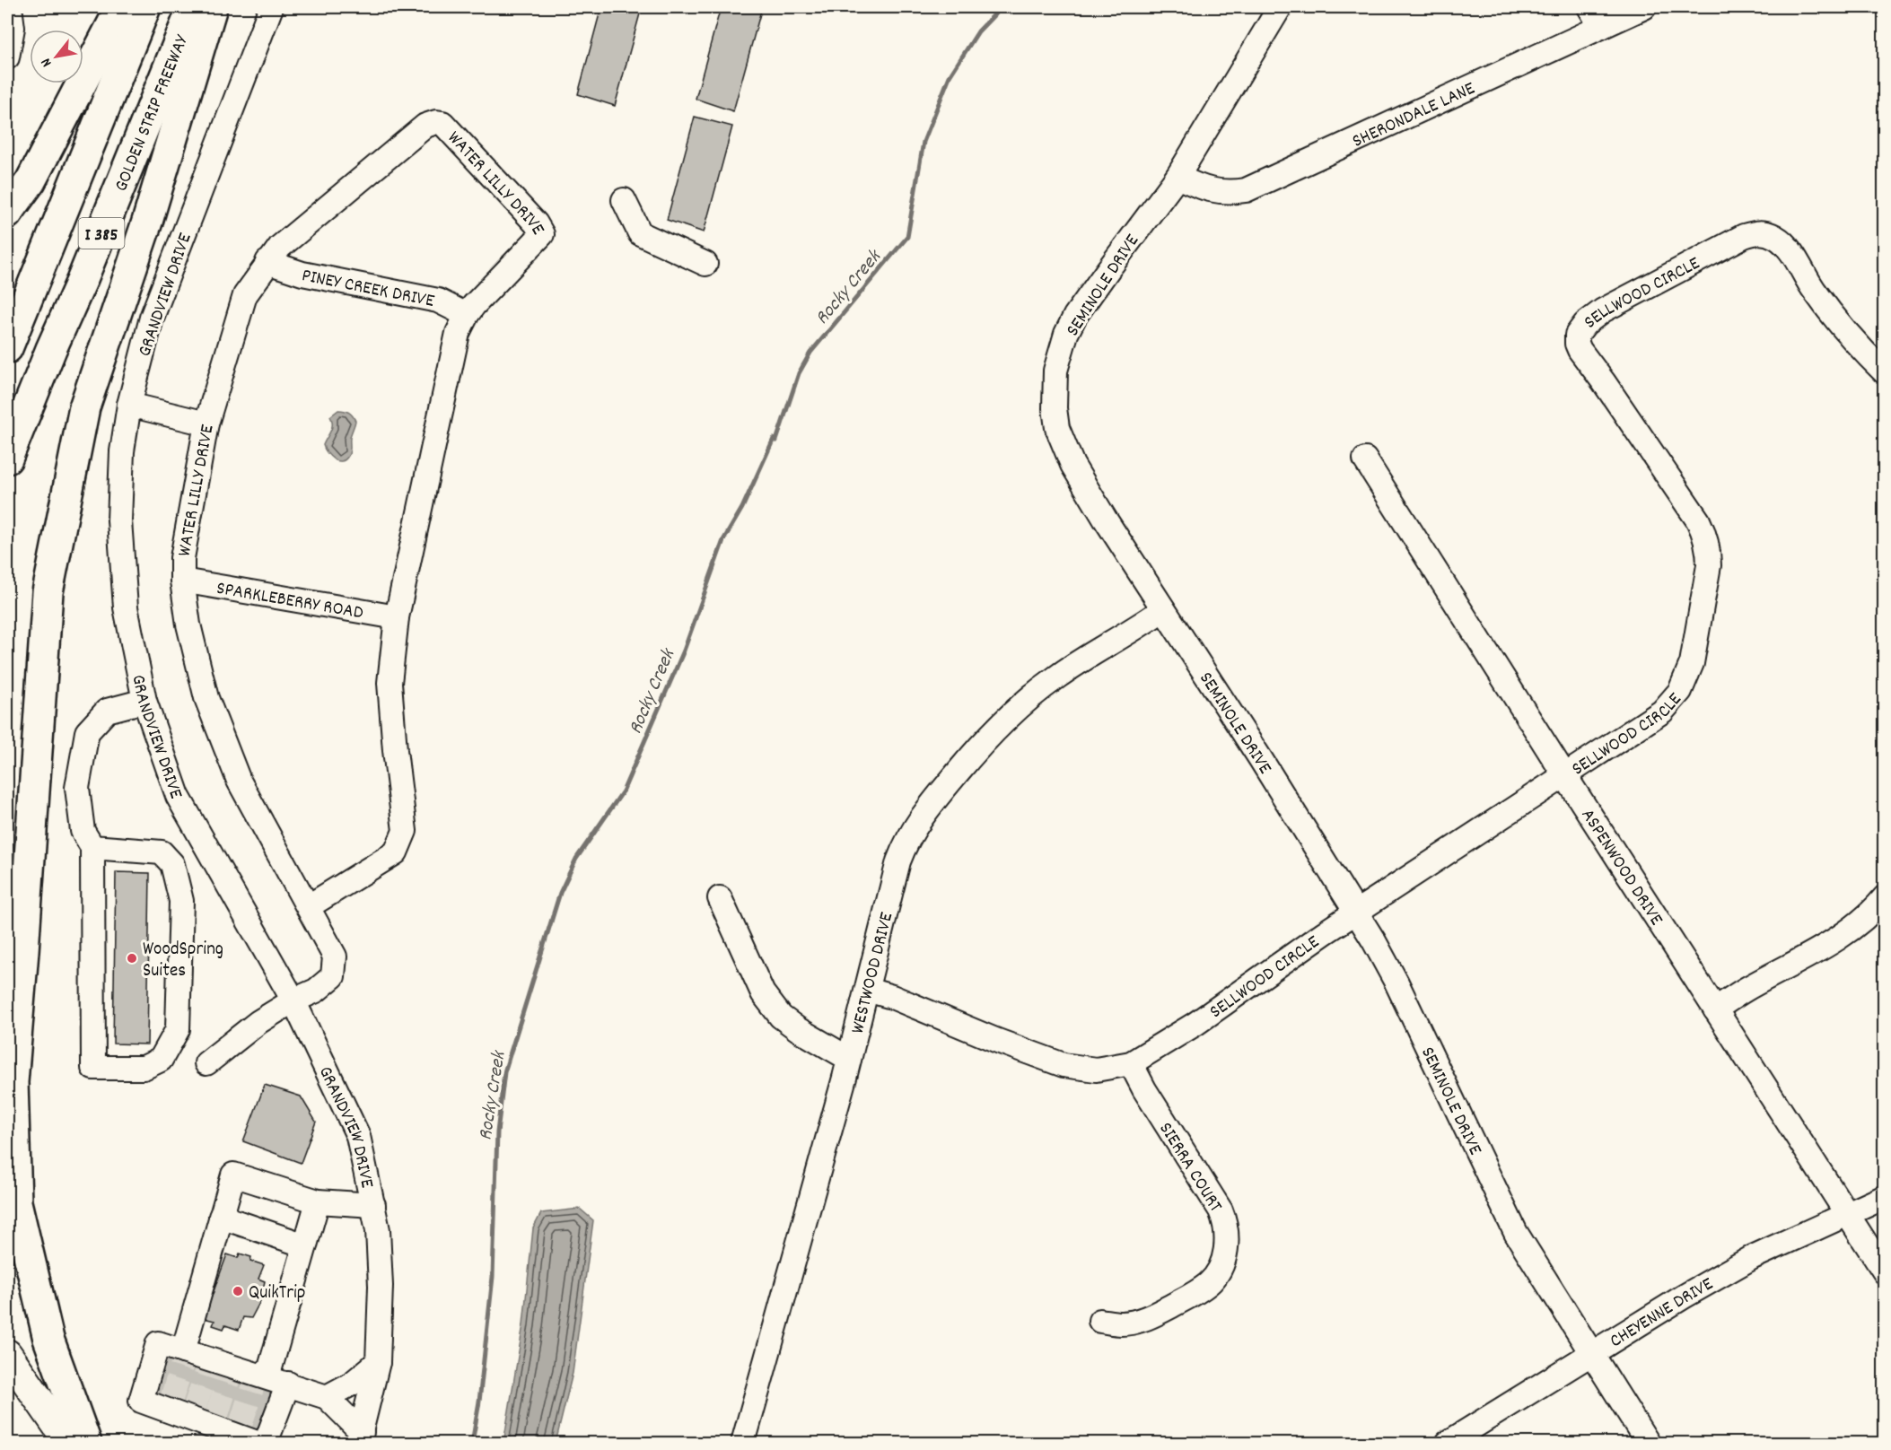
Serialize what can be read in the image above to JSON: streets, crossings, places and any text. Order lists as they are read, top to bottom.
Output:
{
  "streets": {
    "highway": ["GOLDEN STRIP FREEWAY", "I 385"],
    "street": [
      "SHERONDALE LANE",
      "WATER LILLY DRIVE",
      "SEMINOLE DRIVE",
      "PINEY CREEK DRIVE",
      "SELLWOOD CIRCLE",
      "GRANDVIEW DRIVE",
      "SPARKLEBERRY ROAD",
      "ASPENWOOD DRIVE",
      "WESTWOOD DRIVE",
      "SIERRA COURT",
      "CHEYENNE DRIVE"
    ]
  },
  "crossings": [
    ["SHERONDALE LANE", "SEMINOLE DRIVE"],
    ["WATER LILLY DRIVE", "PINEY CREEK DRIVE"],
    ["WATER LILLY DRIVE", "GRANDVIEW DRIVE"],
    ["WATER LILLY DRIVE", "SPARKLEBERRY ROAD"],
    ["SEMINOLE DRIVE", "SELLWOOD CIRCLE"],
    ["SEMINOLE DRIVE", "WESTWOOD DRIVE"],
    ["SEMINOLE DRIVE", "CHEYENNE DRIVE"],
    ["SELLWOOD CIRCLE", "ASPENWOOD DRIVE"],
    ["SELLWOOD CIRCLE", "WESTWOOD DRIVE"],
    ["SELLWOOD CIRCLE", "SIERRA COURT"],
    ["ASPENWOOD DRIVE", "CHEYENNE DRIVE"]
  ],
  "water": ["Rocky Creek"],
  "places": ["WoodSpring Suites", "QuikTrip"],
  "north": "bottom left"
}
